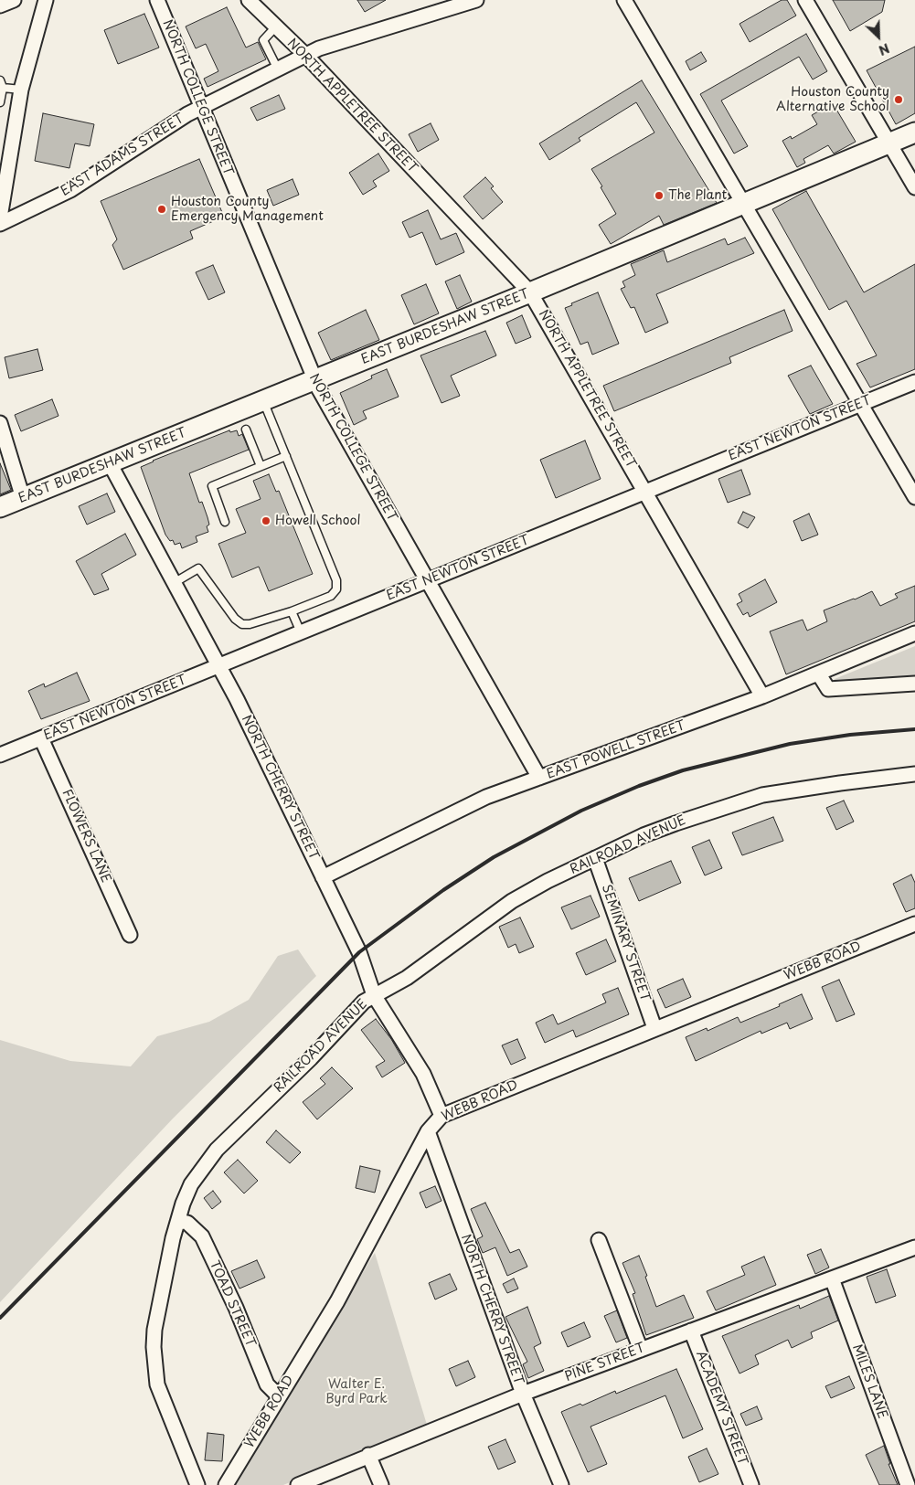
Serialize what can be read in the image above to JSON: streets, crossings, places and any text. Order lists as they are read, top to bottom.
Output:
{
  "streets": {
    "street": [
      "NORTH COLLEGE STREET",
      "NORTH APPLETREE STREET",
      "EAST ADAMS STREET",
      "EAST BURDESHAW STREET",
      "EAST NEWTON STREET",
      "EAST POWELL STREET",
      "NORTH CHERRY STREET",
      "FLOWERS LANE",
      "RAILROAD AVENUE",
      "SEMINARY STREET",
      "WEBB ROAD",
      "TOAD STREET",
      "PINE STREET",
      "MILES LANE",
      "ACADEMY STREET"
    ]
  },
  "crossings": [
    ["NORTH COLLEGE STREET", "EAST ADAMS STREET"],
    ["NORTH COLLEGE STREET", "EAST BURDESHAW STREET"],
    ["NORTH COLLEGE STREET", "EAST NEWTON STREET"],
    ["NORTH COLLEGE STREET", "EAST POWELL STREET"],
    ["NORTH APPLETREE STREET", "EAST ADAMS STREET"],
    ["NORTH APPLETREE STREET", "EAST BURDESHAW STREET"],
    ["NORTH APPLETREE STREET", "EAST NEWTON STREET"],
    ["NORTH APPLETREE STREET", "EAST POWELL STREET"],
    ["EAST BURDESHAW STREET", "NORTH CHERRY STREET"],
    ["EAST NEWTON STREET", "NORTH CHERRY STREET"],
    ["EAST NEWTON STREET", "FLOWERS LANE"],
    ["EAST POWELL STREET", "NORTH CHERRY STREET"],
    ["NORTH CHERRY STREET", "RAILROAD AVENUE"],
    ["NORTH CHERRY STREET", "WEBB ROAD"],
    ["NORTH CHERRY STREET", "PINE STREET"],
    ["RAILROAD AVENUE", "SEMINARY STREET"],
    ["RAILROAD AVENUE", "TOAD STREET"],
    ["SEMINARY STREET", "WEBB ROAD"],
    ["WEBB ROAD", "TOAD STREET"],
    ["PINE STREET", "MILES LANE"],
    ["PINE STREET", "ACADEMY STREET"]
  ],
  "parks": ["Walter E. Byrd Park"],
  "places": [
    "Houston County Alternative School",
    "The Plant",
    "Houston County Emergency Management",
    "Howell School"
  ],
  "north": "bottom right"
}
